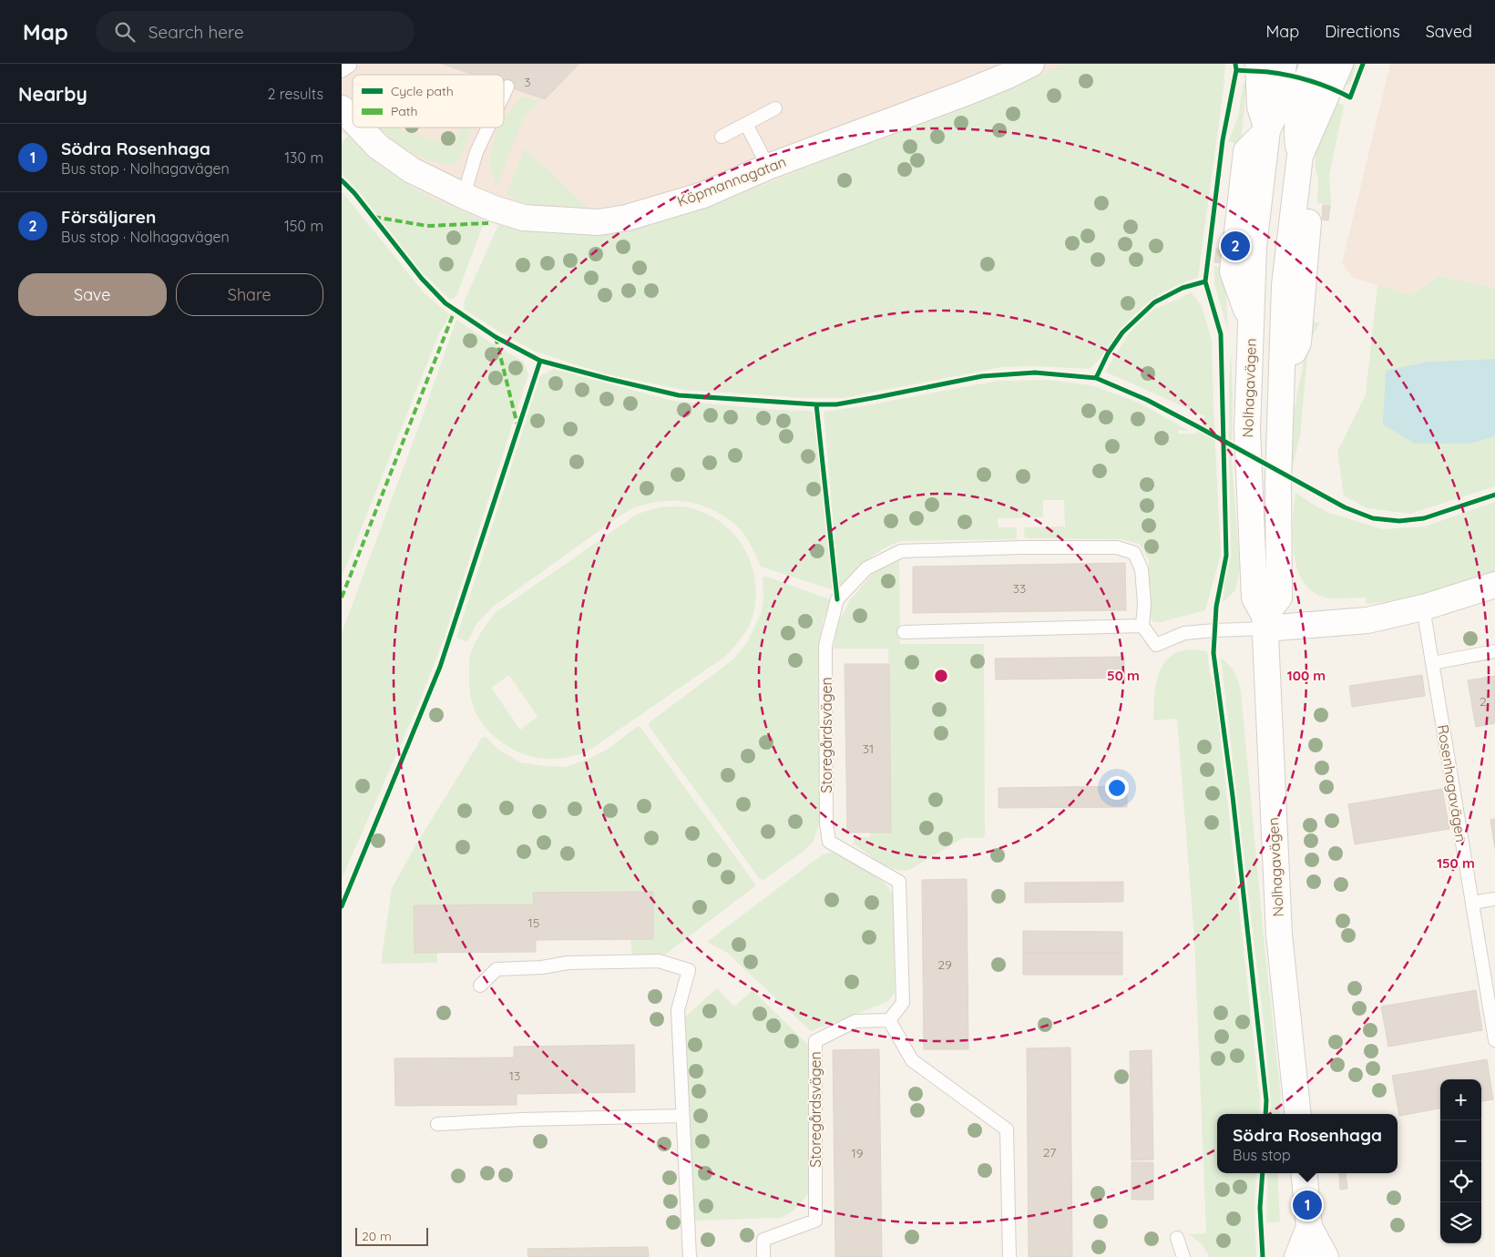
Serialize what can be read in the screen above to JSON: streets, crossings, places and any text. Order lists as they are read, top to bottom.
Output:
{
  "streets": {
    "street": ["Köpmannagatan", "Nolhagavägen"],
    "lane": ["Storegårdsvägen", "Rosenhagavägen"]
  },
  "house_numbers": [
    "3",
    "33",
    "2",
    "31",
    "15",
    "29",
    "13",
    "27",
    "19"
  ],
  "legend": ["Cycle path", "Path"],
  "scale_bar": "20 m",
  "page": {
    "header": "Map",
    "search": "Search here",
    "nav": ["Map", "Directions", "Saved"],
    "heading": ["Nearby", "2 results"],
    "list": [
      {
        "mark": "1",
        "name": "Södra Rosenhaga",
        "note": "Bus stop · Nolhagavägen",
        "value": "130 m"
      },
      {
        "mark": "2",
        "name": "Försäljaren",
        "note": "Bus stop · Nolhagavägen",
        "value": "150 m"
      }
    ],
    "pins": ["2", "1"],
    "buttons": ["Save", "Share"],
    "map_buttons": ["+", "−"],
    "popup": ["Södra Rosenhaga", "Bus stop"],
    "scale": "20 m"
  },
  "rings": ["50 m", "100 m", "150 m"]
}
